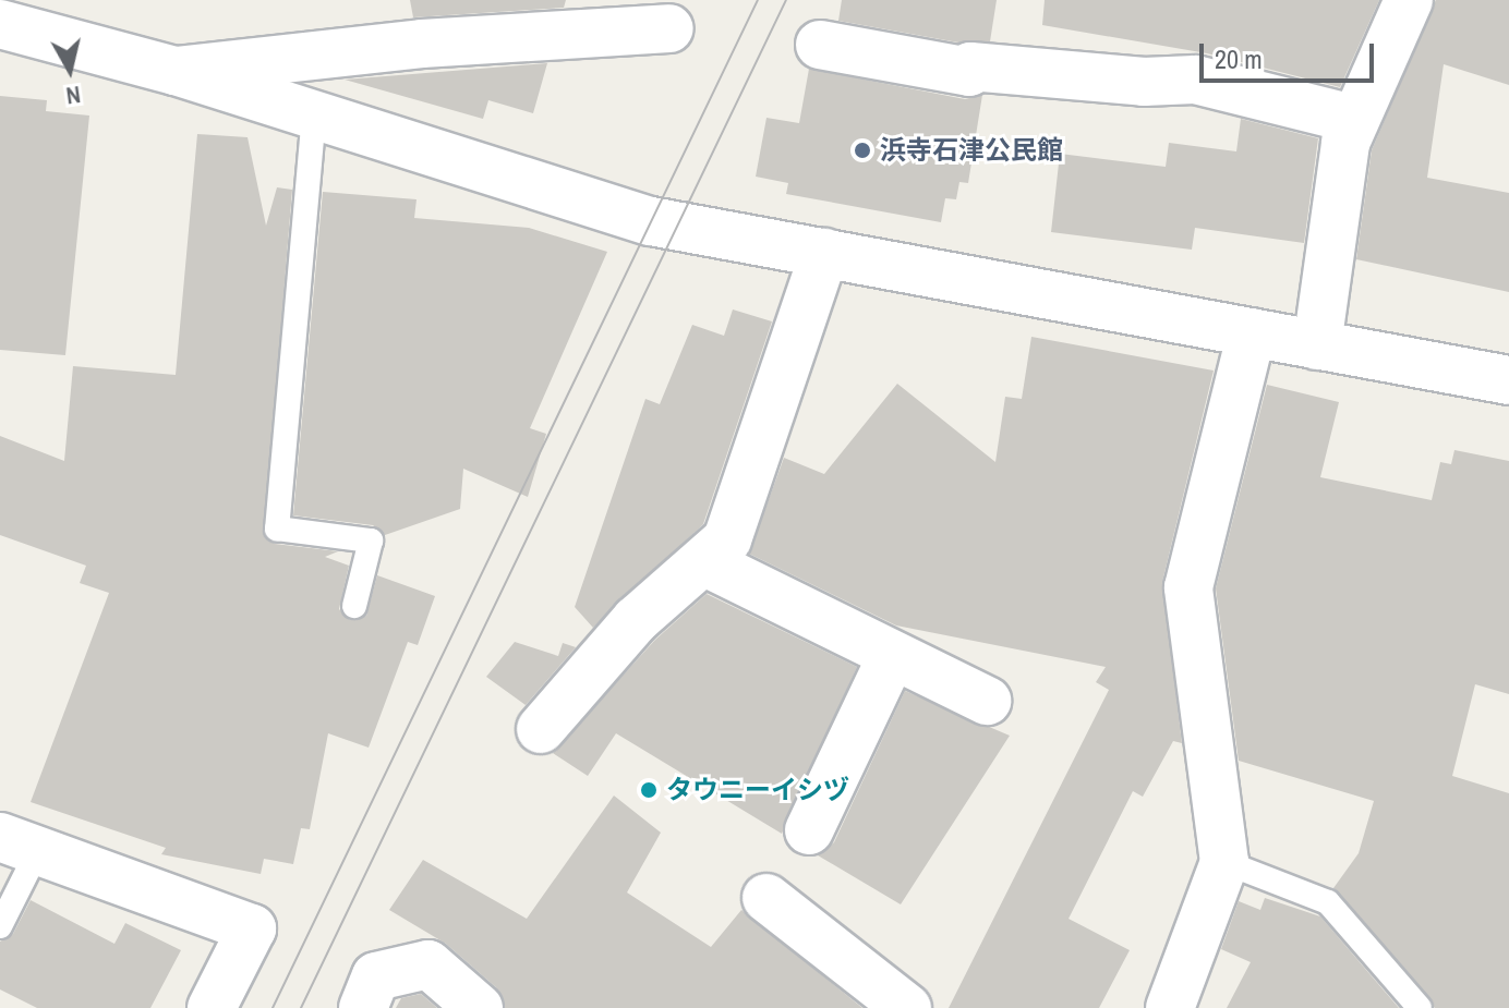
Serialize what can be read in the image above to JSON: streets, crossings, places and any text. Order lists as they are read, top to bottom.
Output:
{
  "places": ["浜寺石津公民館", "タウニーイシヅ"],
  "scale_bar": "20 m",
  "north": "bottom"
}
